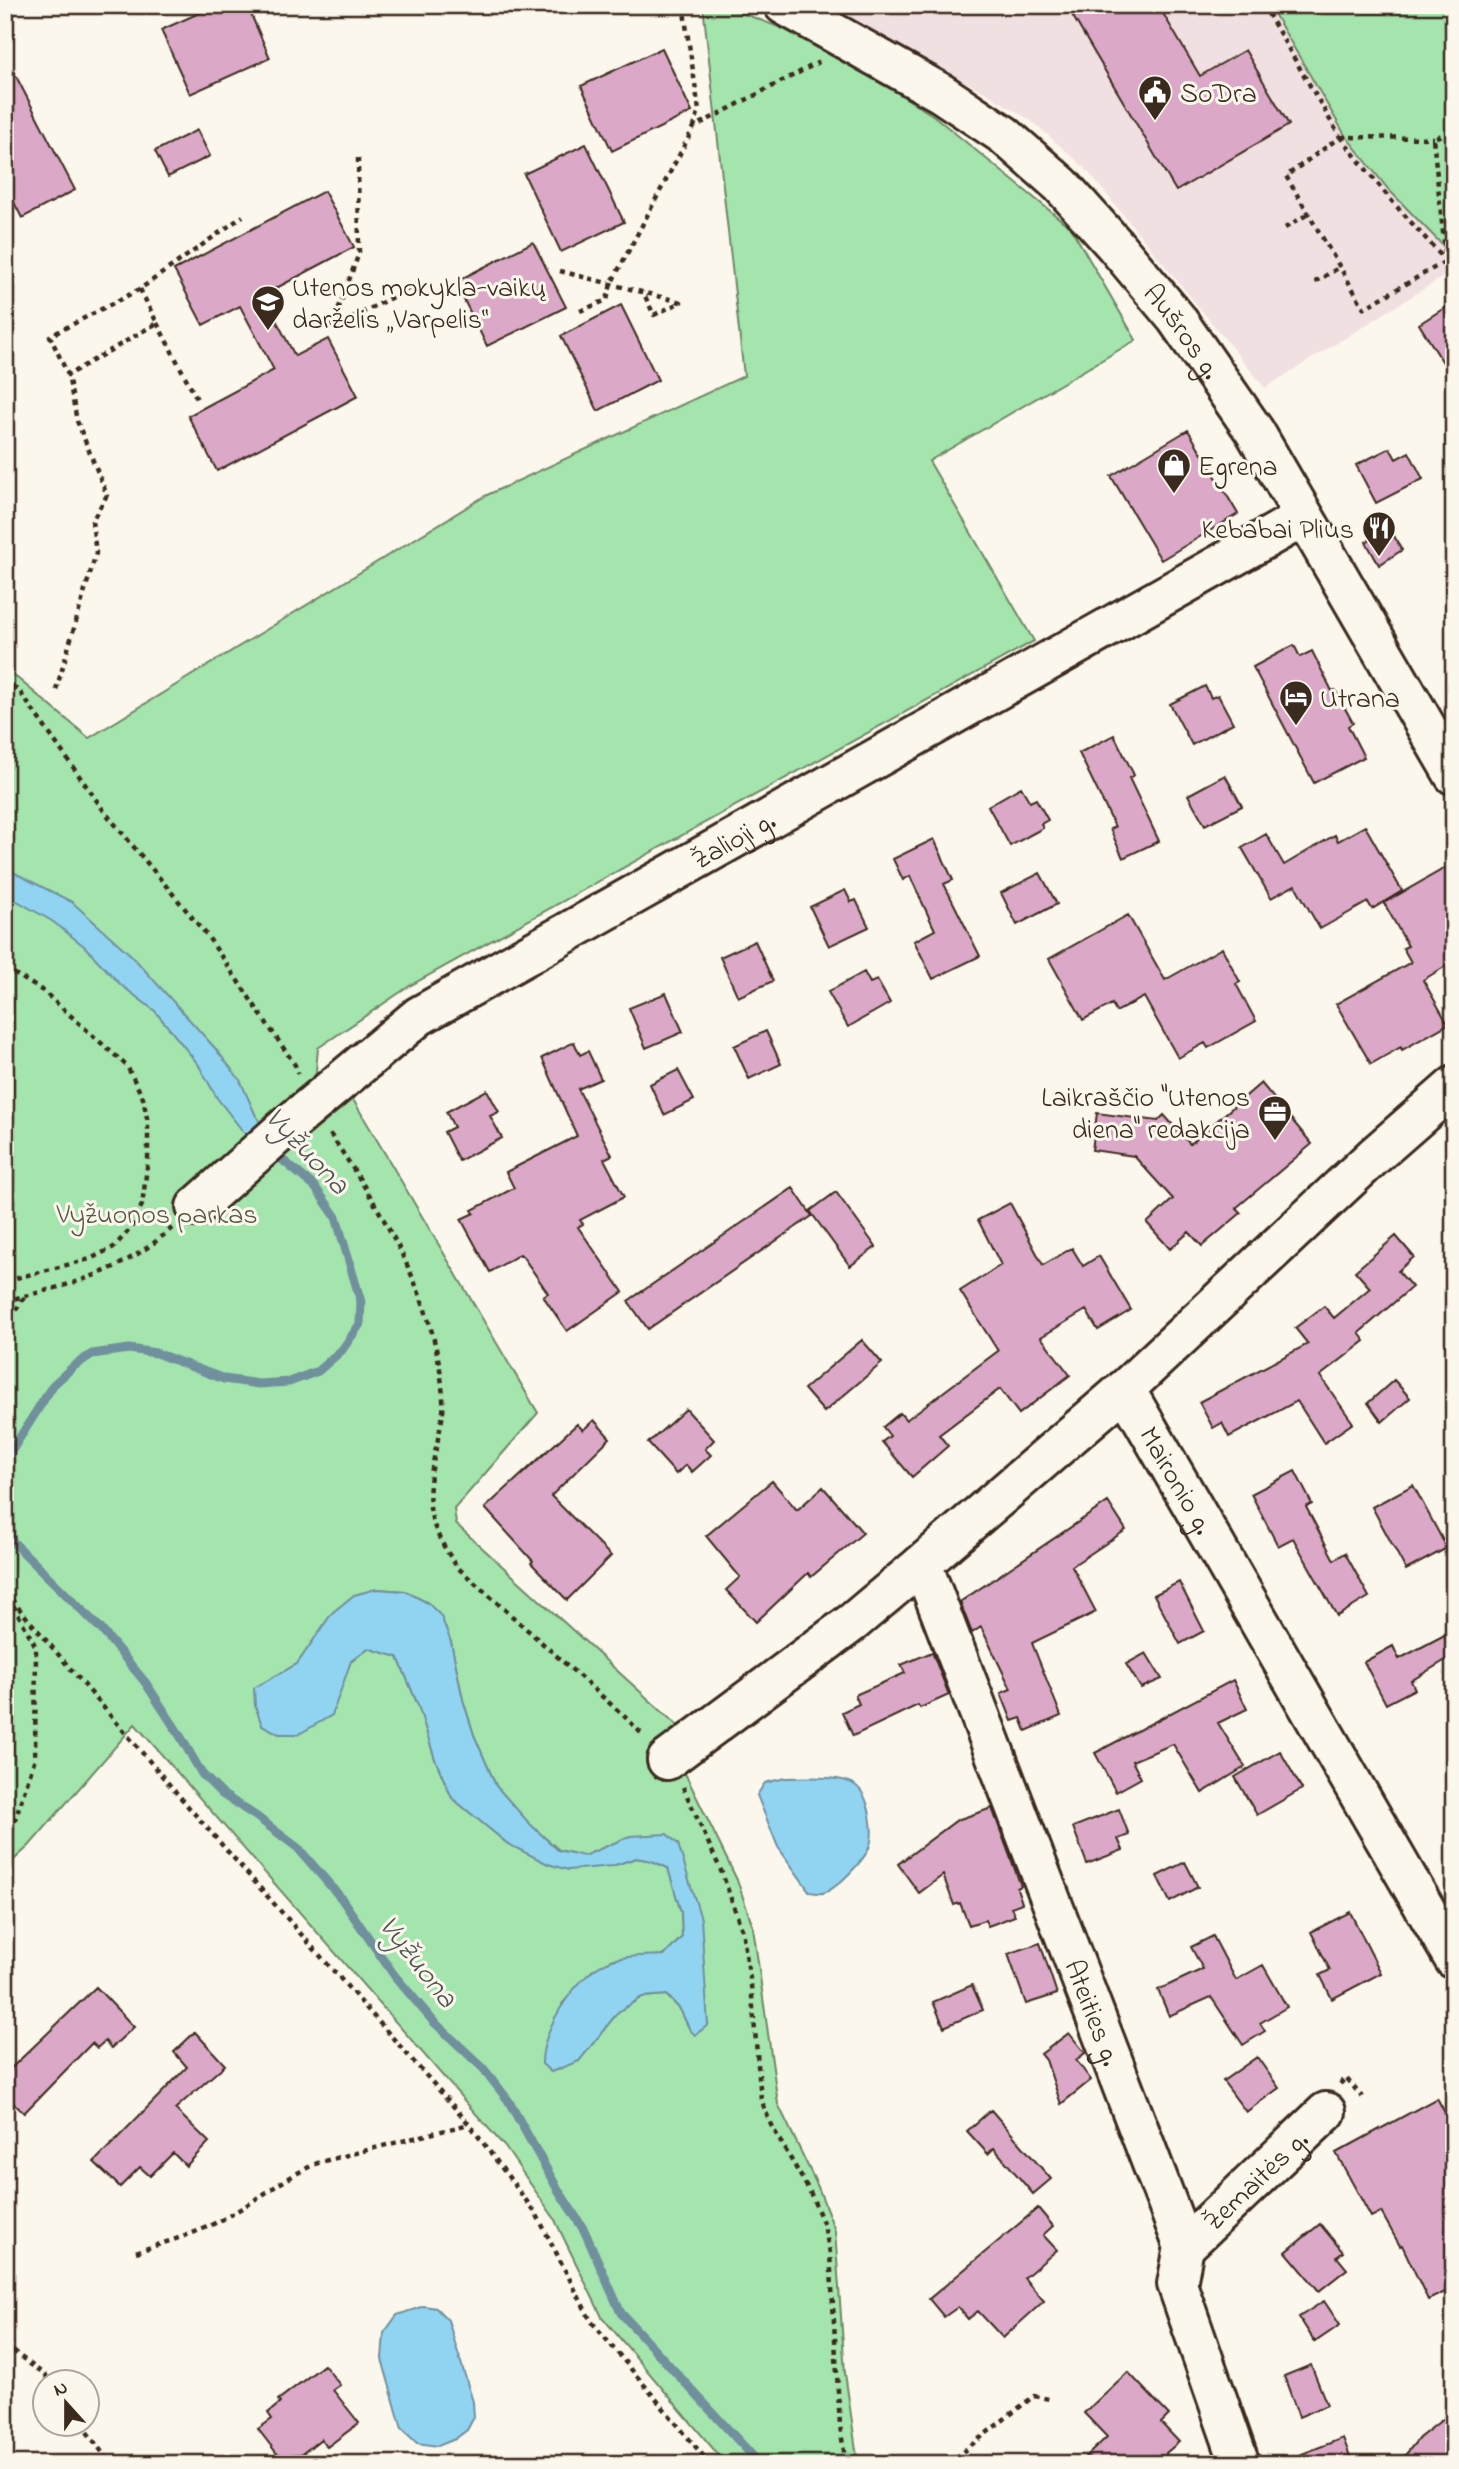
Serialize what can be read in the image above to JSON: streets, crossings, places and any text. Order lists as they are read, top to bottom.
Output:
{
  "streets": {
    "street": [
      "Aušros g.",
      "Žalioji g.",
      "Maironio g.",
      "Ateities g.",
      "Žemaitės g."
    ]
  },
  "crossings": [
    ["Aušros g.", "Žalioji g."],
    ["Ateities g.", "Žemaitės g."]
  ],
  "water": ["Vyžuona"],
  "parks": ["Vyžuonos parkas"],
  "places": {
    "public building": ["SoDra"],
    "school or university": ["Utenos mokykla-vaikų darželis „Varpelis“"],
    "shop": ["Egrena"],
    "restaurant": ["Kebabai Plius"],
    "hotel": ["Utrana"],
    "office": ["Laikraščio \"Utenos diena\" redakcija"]
  },
  "north": "top"
}
